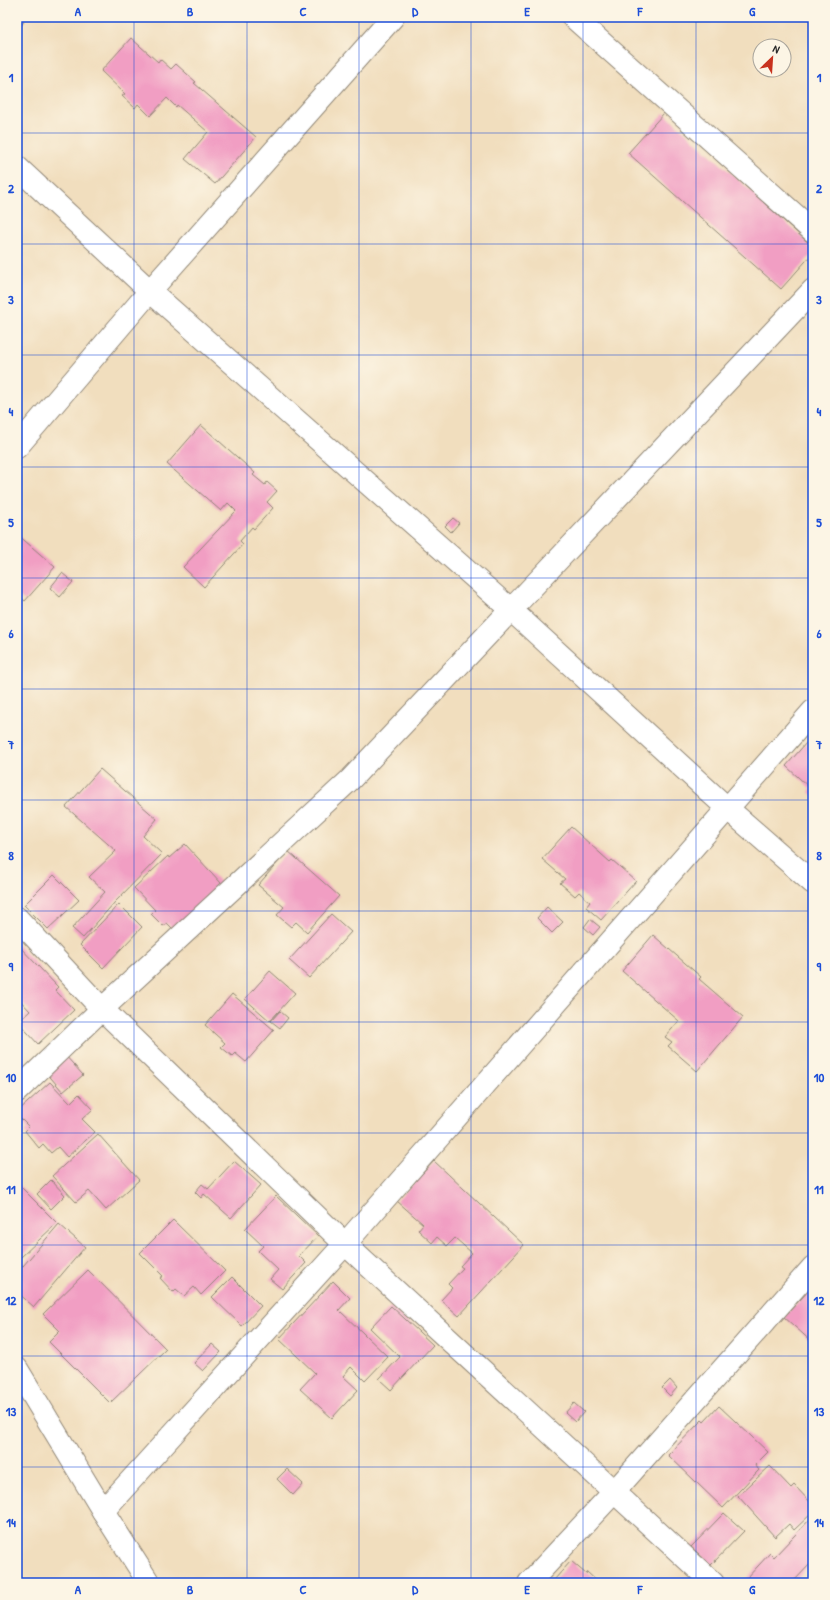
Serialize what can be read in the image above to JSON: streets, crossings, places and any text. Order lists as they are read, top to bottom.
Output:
{
  "north": "top right",
  "grid": {
    "columns": [
      "A",
      "B",
      "C",
      "D",
      "E",
      "F",
      "G"
    ],
    "rows": [
      "1",
      "2",
      "3",
      "4",
      "5",
      "6",
      "7",
      "8",
      "9",
      "10",
      "11",
      "12",
      "13",
      "14"
    ]
  }
}
